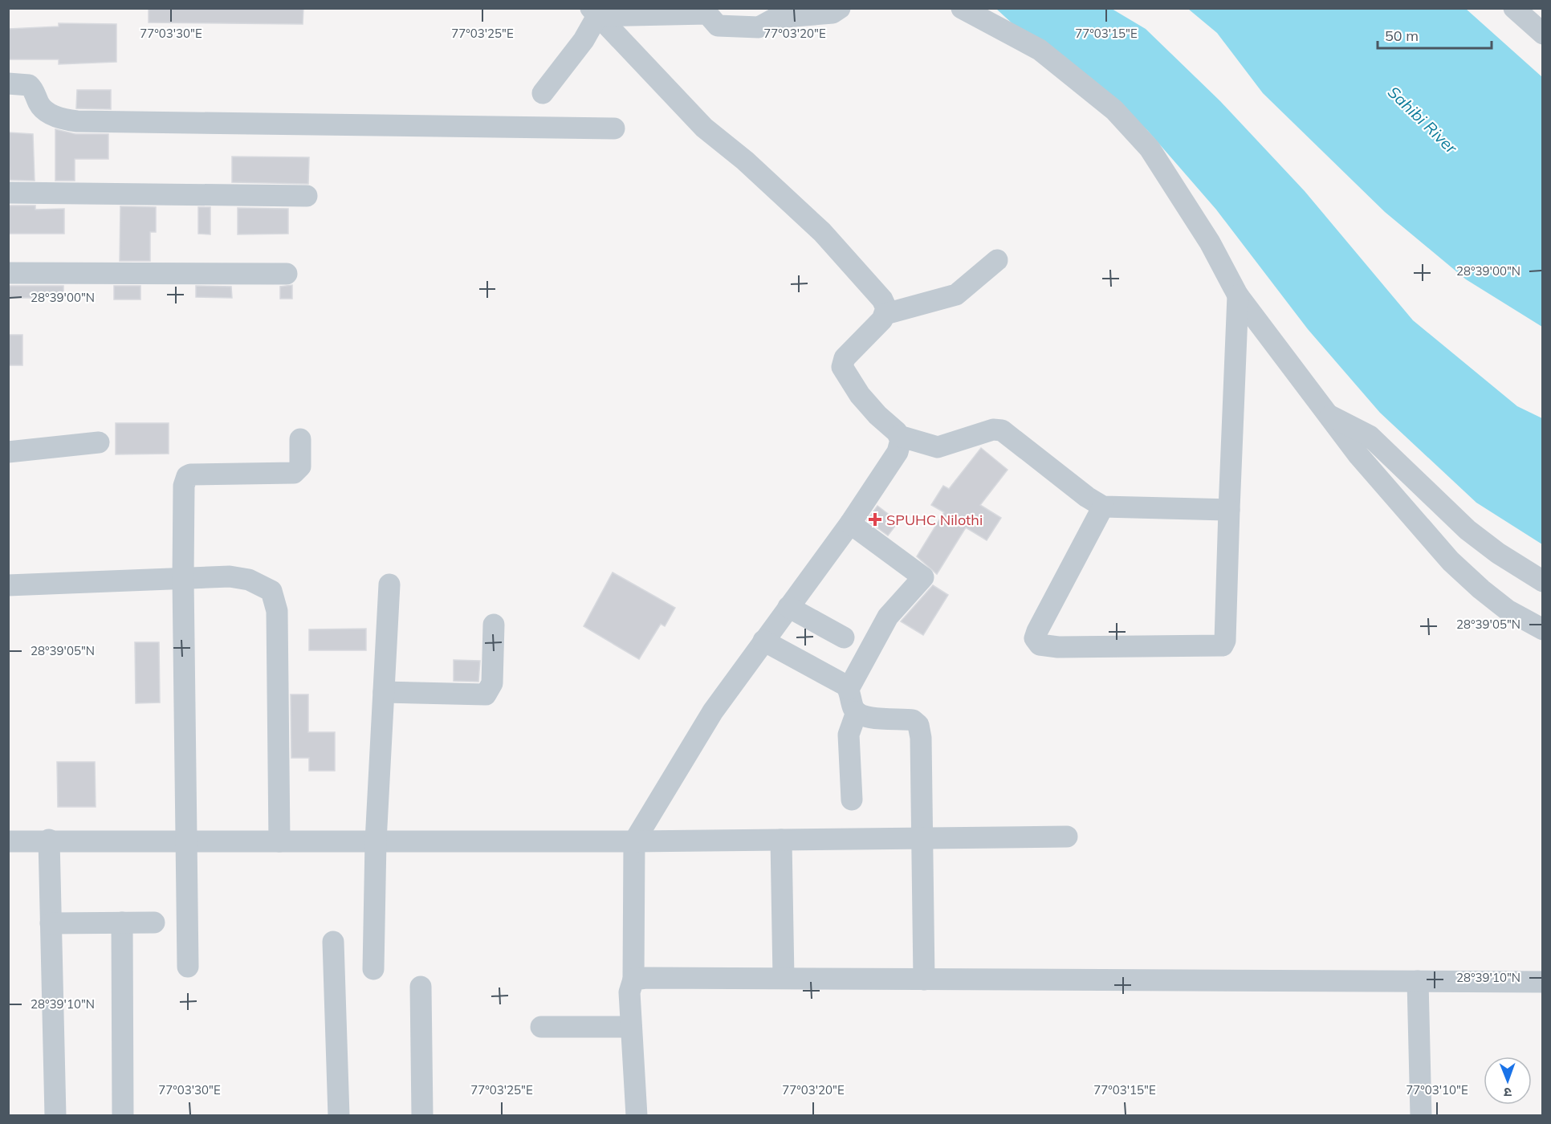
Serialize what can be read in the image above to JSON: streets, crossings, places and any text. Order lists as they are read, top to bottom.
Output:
{
  "water": ["Sahibi River"],
  "places": {
    "health": ["SPUHC Nilothi"]
  },
  "scale_bar": "50 m",
  "north": "bottom",
  "coordinates": [
    "77°03'30\"E",
    "77°03'25\"E",
    "77°03'20\"E",
    "77°03'15\"E",
    "28°39'00\"N",
    "28°39'05\"N",
    "28°39'10\"N",
    "77°03'10\"E"
  ]
}
